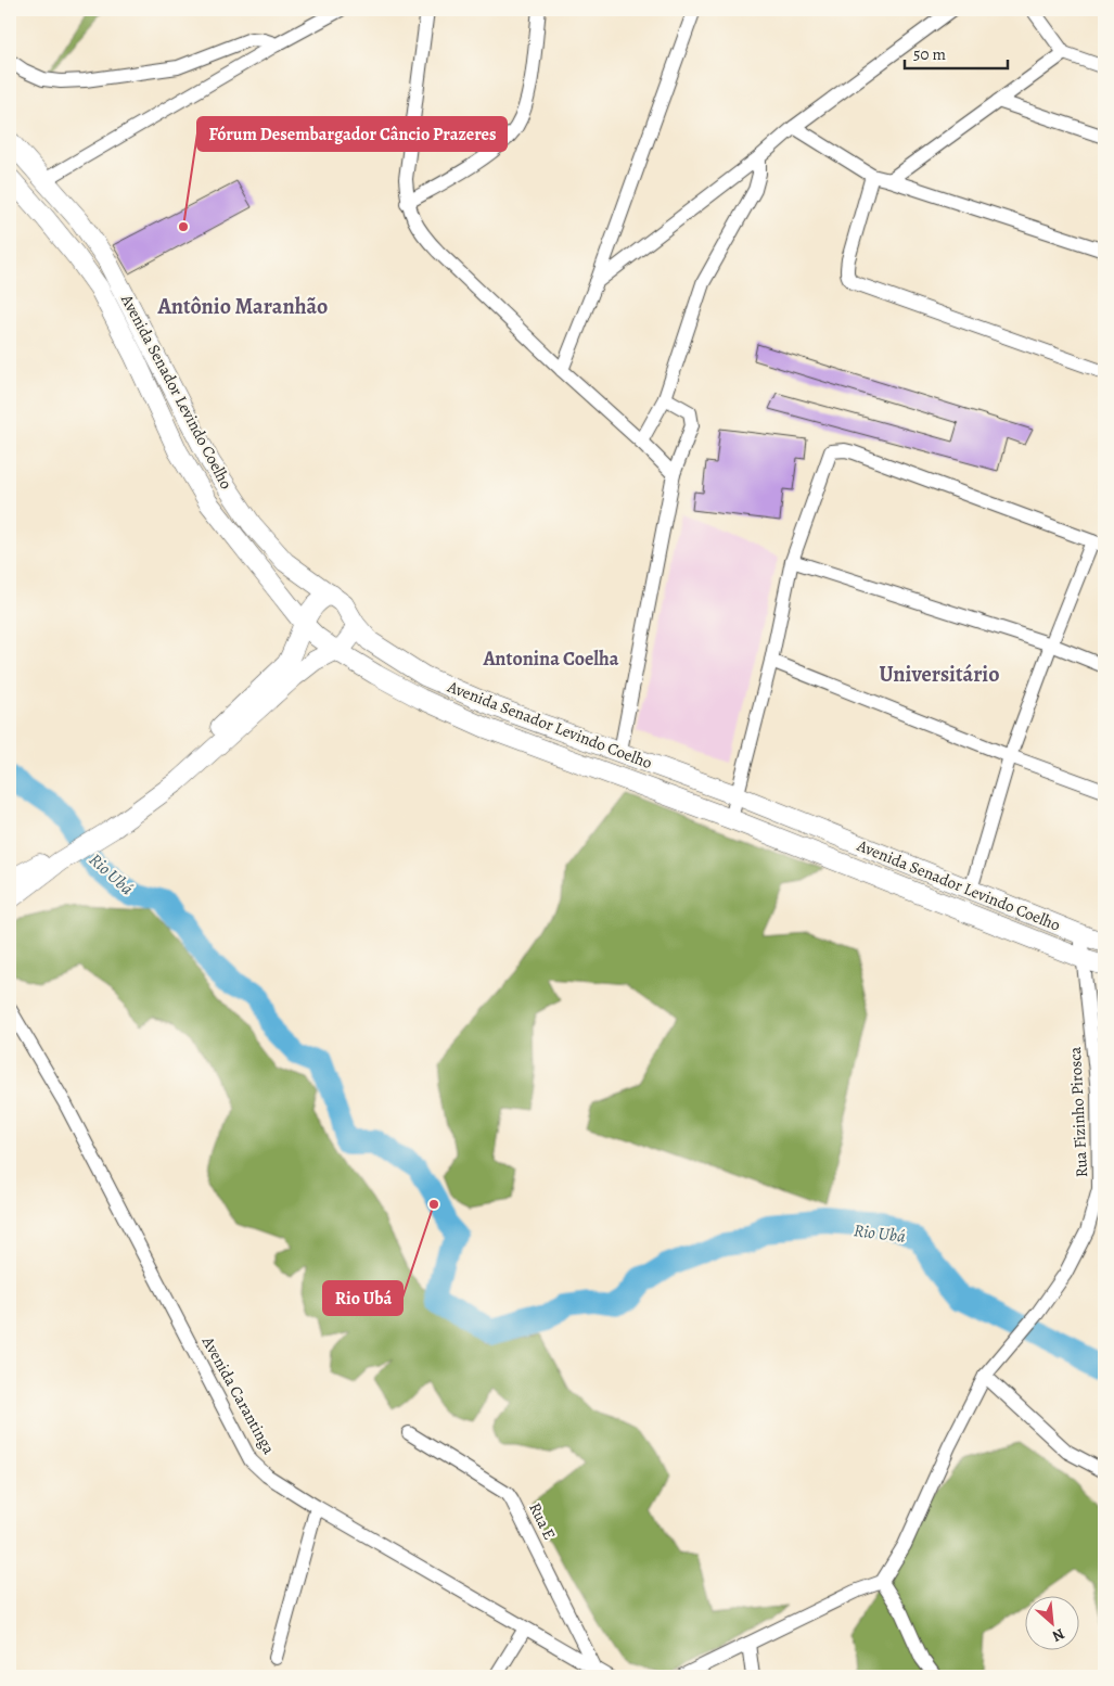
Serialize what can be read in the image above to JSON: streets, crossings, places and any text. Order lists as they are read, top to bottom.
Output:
{
  "streets": {
    "street": [
      "Avenida Senador Levindo Coelho",
      "Rua Fizinho Pirosca",
      "Avenida Carantinga",
      "Rua E"
    ]
  },
  "crossings": [
    ["Avenida Senador Levindo Coelho", "Rua Fizinho Pirosca"],
    ["Avenida Carantinga", "Rua E"]
  ],
  "districts": ["Antônio Maranhão", "Antonina Coelha", "Universitário"],
  "water": ["Rio Ubá"],
  "places": ["Fórum Desembargador Câncio Prazeres", "Rio Ubá"],
  "scale_bar": "50 m",
  "north": "bottom right"
}
